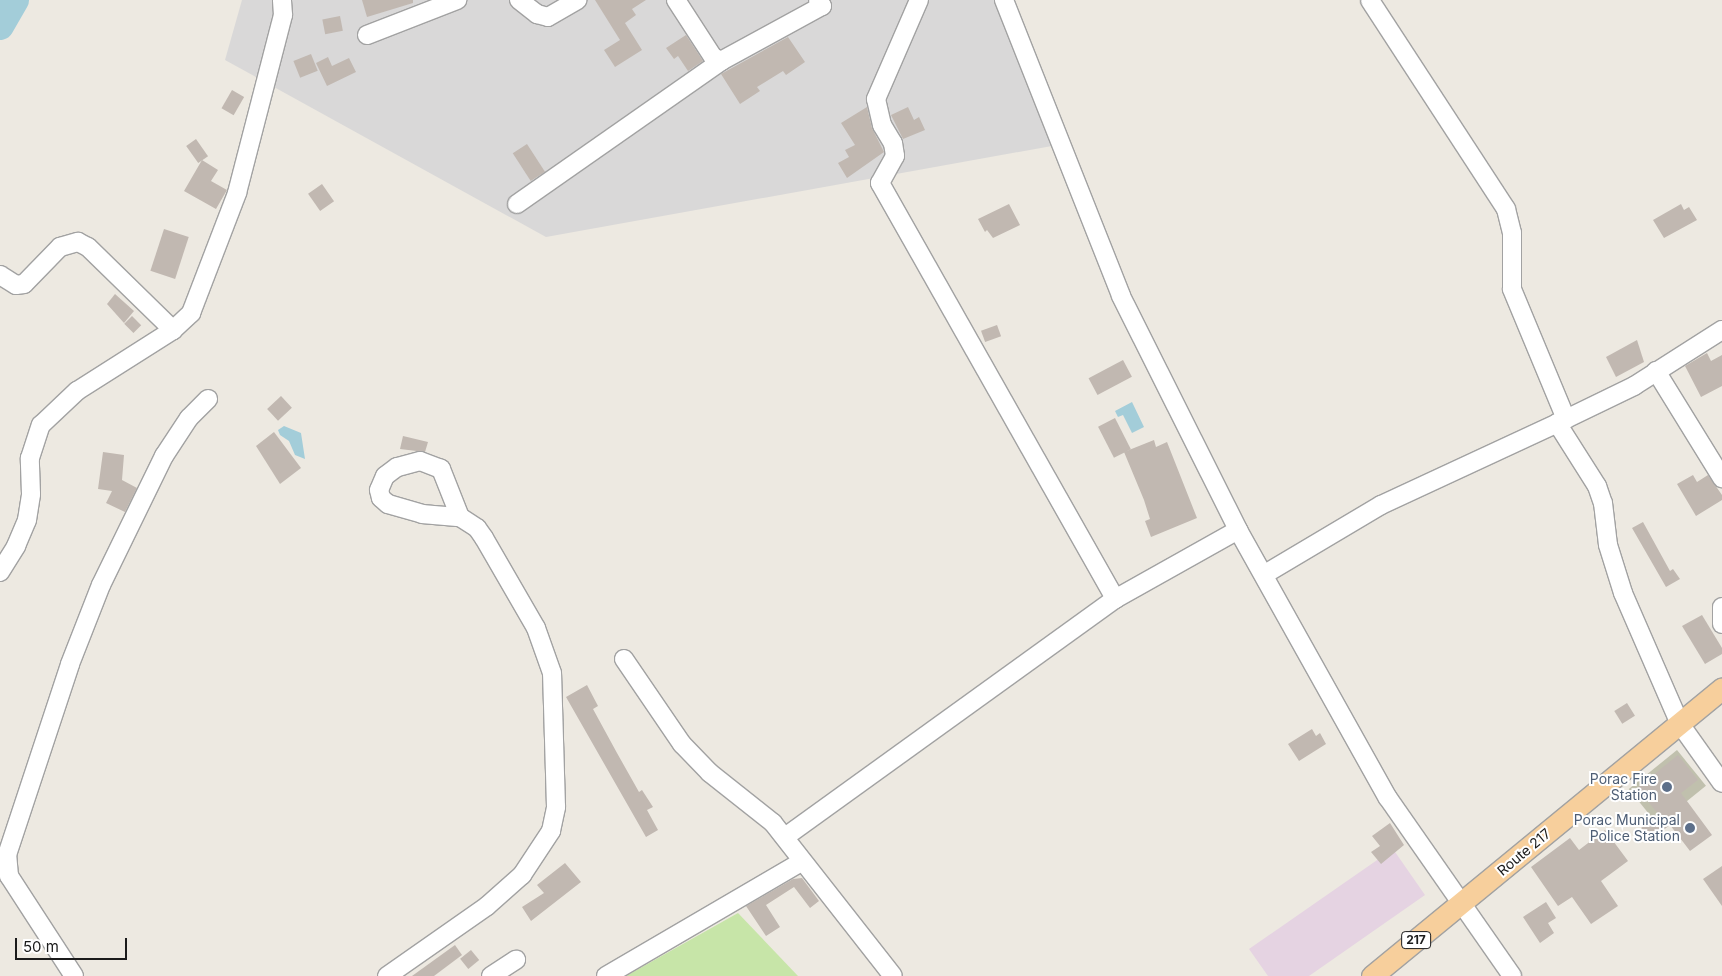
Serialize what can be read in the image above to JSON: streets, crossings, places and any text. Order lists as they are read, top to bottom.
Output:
{
  "streets": {
    "main road": ["Route 217", "217"]
  },
  "places": ["Porac Fire Station", "Porac Municipal Police Station"],
  "scale_bar": "50 m"
}
